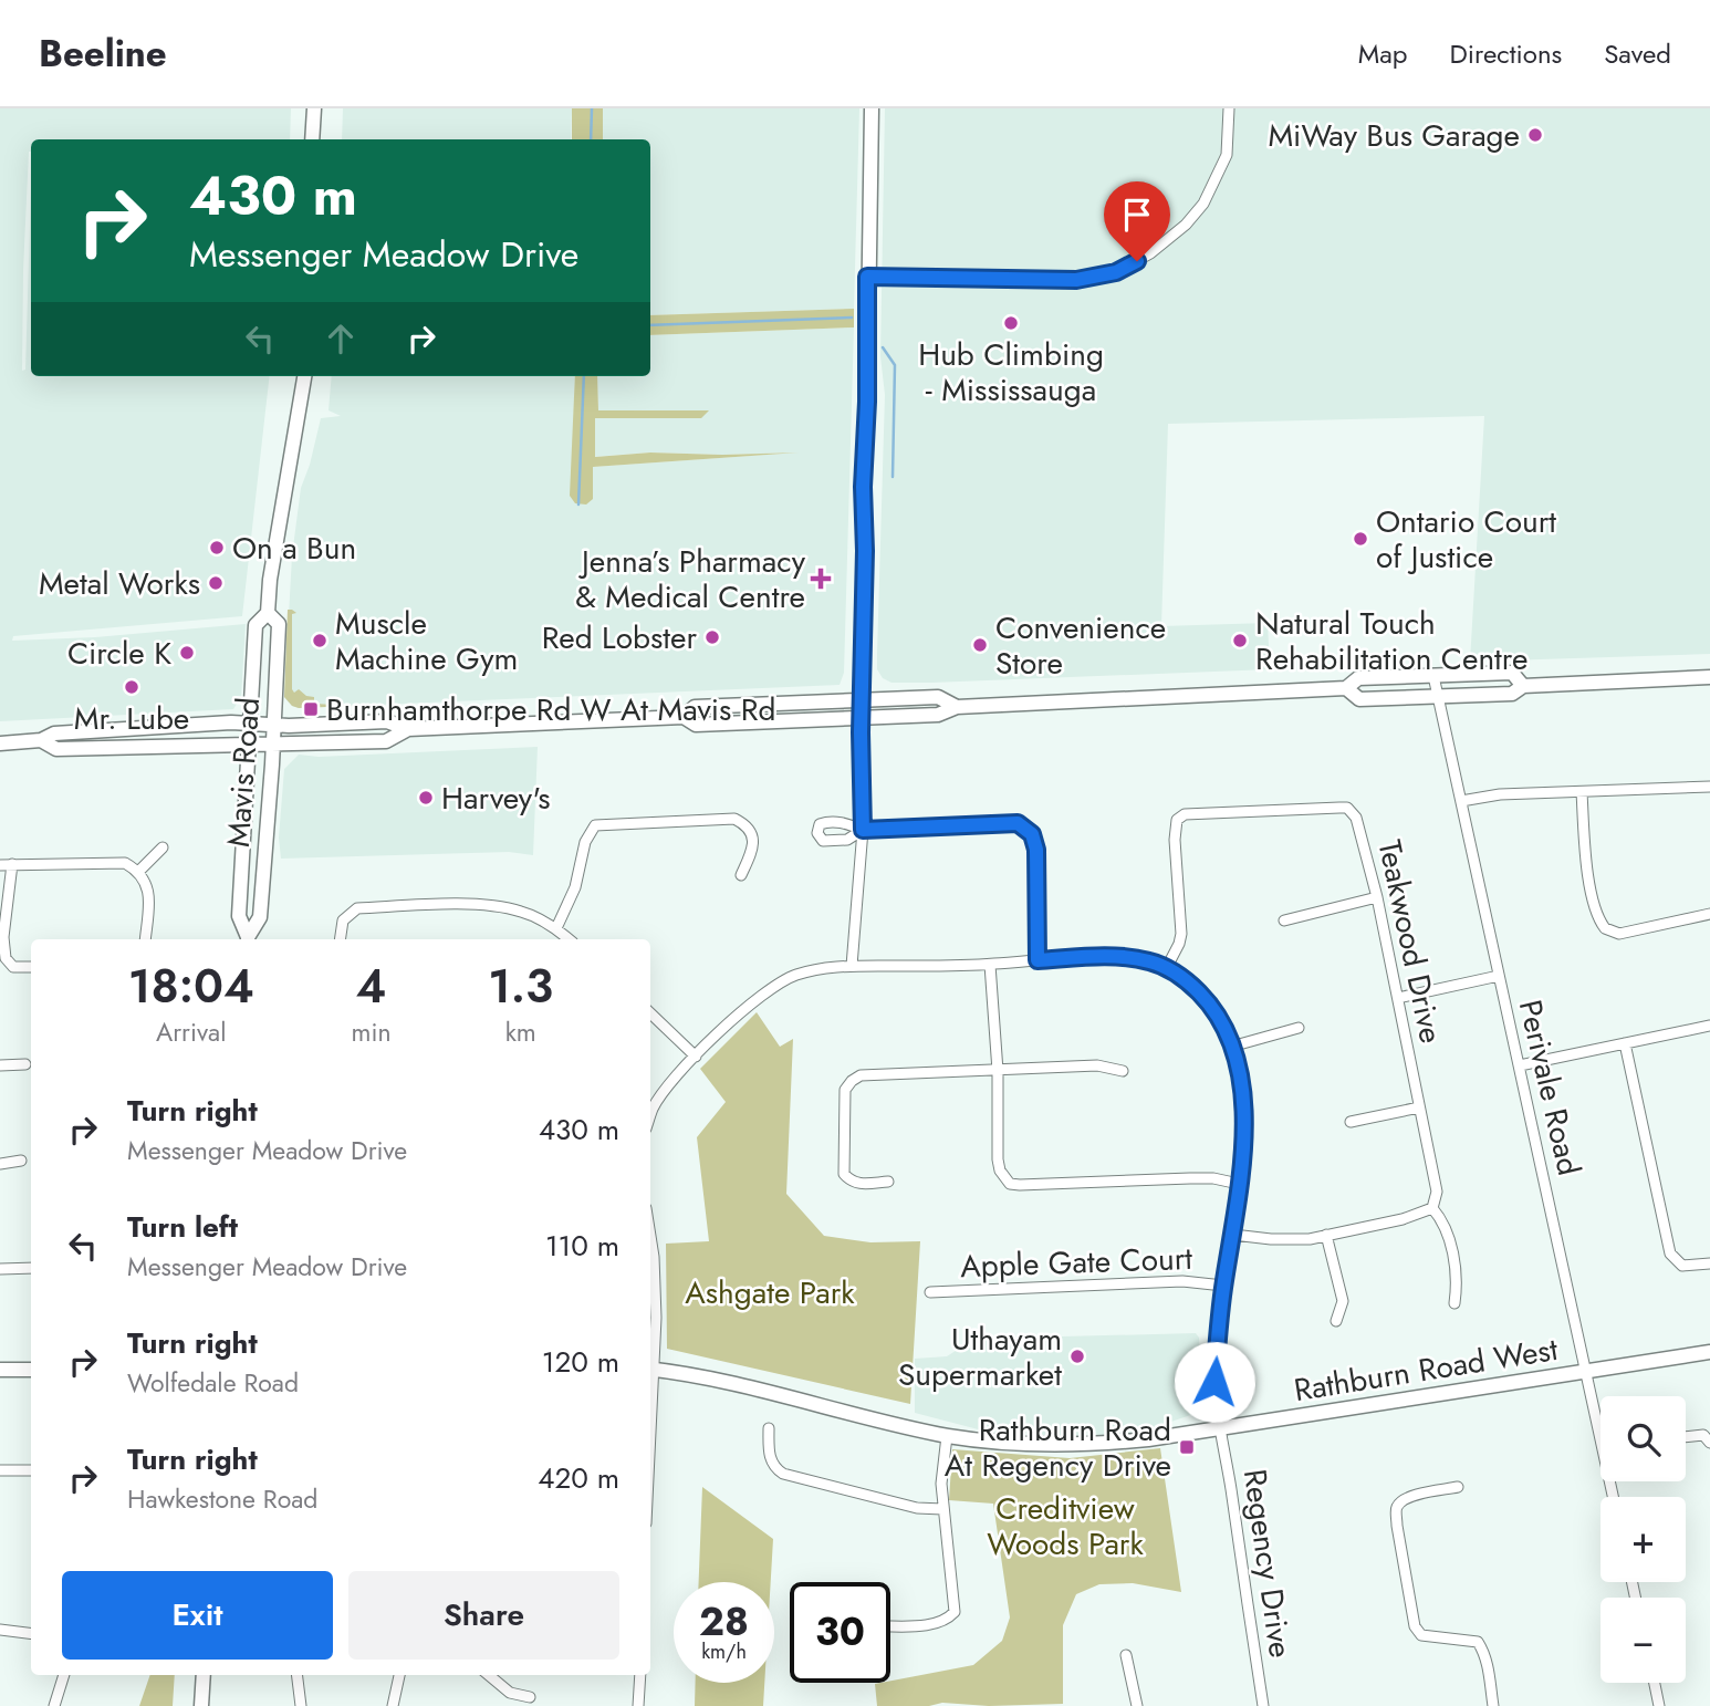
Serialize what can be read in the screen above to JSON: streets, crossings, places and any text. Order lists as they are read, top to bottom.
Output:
{
  "streets": {
    "main road": ["Mavis Road", "Rathburn Road West"],
    "street": [
      "Teakwood Drive",
      "Perivale Road",
      "Apple Gate Court",
      "Regency Drive"
    ]
  },
  "crossings": [
    ["Teakwood Drive", "Regency Drive"],
    ["Perivale Road", "Rathburn Road West"],
    ["Apple Gate Court", "Regency Drive"],
    ["Rathburn Road West", "Regency Drive"]
  ],
  "parks": ["Ashgate Park", "Creditview Woods Park"],
  "places": {
    "other": [
      "MiWay Bus Garage",
      "Hub Climbing - Mississauga",
      "Ontario Court of Justice",
      "On a Bun",
      "Metal Works",
      "Red Lobster",
      "Muscle Machine Gym",
      "Natural Touch Rehabilitation Centre",
      "Convenience Store",
      "Circle K",
      "Mr. Lube",
      "Harvey's",
      "Uthayam Supermarket"
    ],
    "health": ["Jenna’s Pharmacy & Medical Centre"],
    "transit": ["Burnhamthorpe Rd W At Mavis Rd", "Rathburn Road At Regency Drive"]
  },
  "page": {
    "header": "Beeline",
    "nav": ["Map", "Directions", "Saved"],
    "turn": ["430 m", "Messenger Meadow Drive"],
    "eta": [
      "18:04",
      "Arrival",
      "4",
      "min",
      "1.3",
      "km"
    ],
    "list": [
      {
        "name": "Turn right",
        "note": "Messenger Meadow Drive",
        "value": "430 m"
      },
      {
        "name": "Turn left",
        "note": "Messenger Meadow Drive",
        "value": "110 m"
      },
      {
        "name": "Turn right",
        "note": "Wolfedale Road",
        "value": "120 m"
      },
      {
        "name": "Turn right",
        "note": "Hawkestone Road",
        "value": "420 m"
      }
    ],
    "map_buttons": ["+", "−"],
    "buttons": ["Exit", "Share"],
    "speed": "28 km/h",
    "limit": "30"
  }
}
